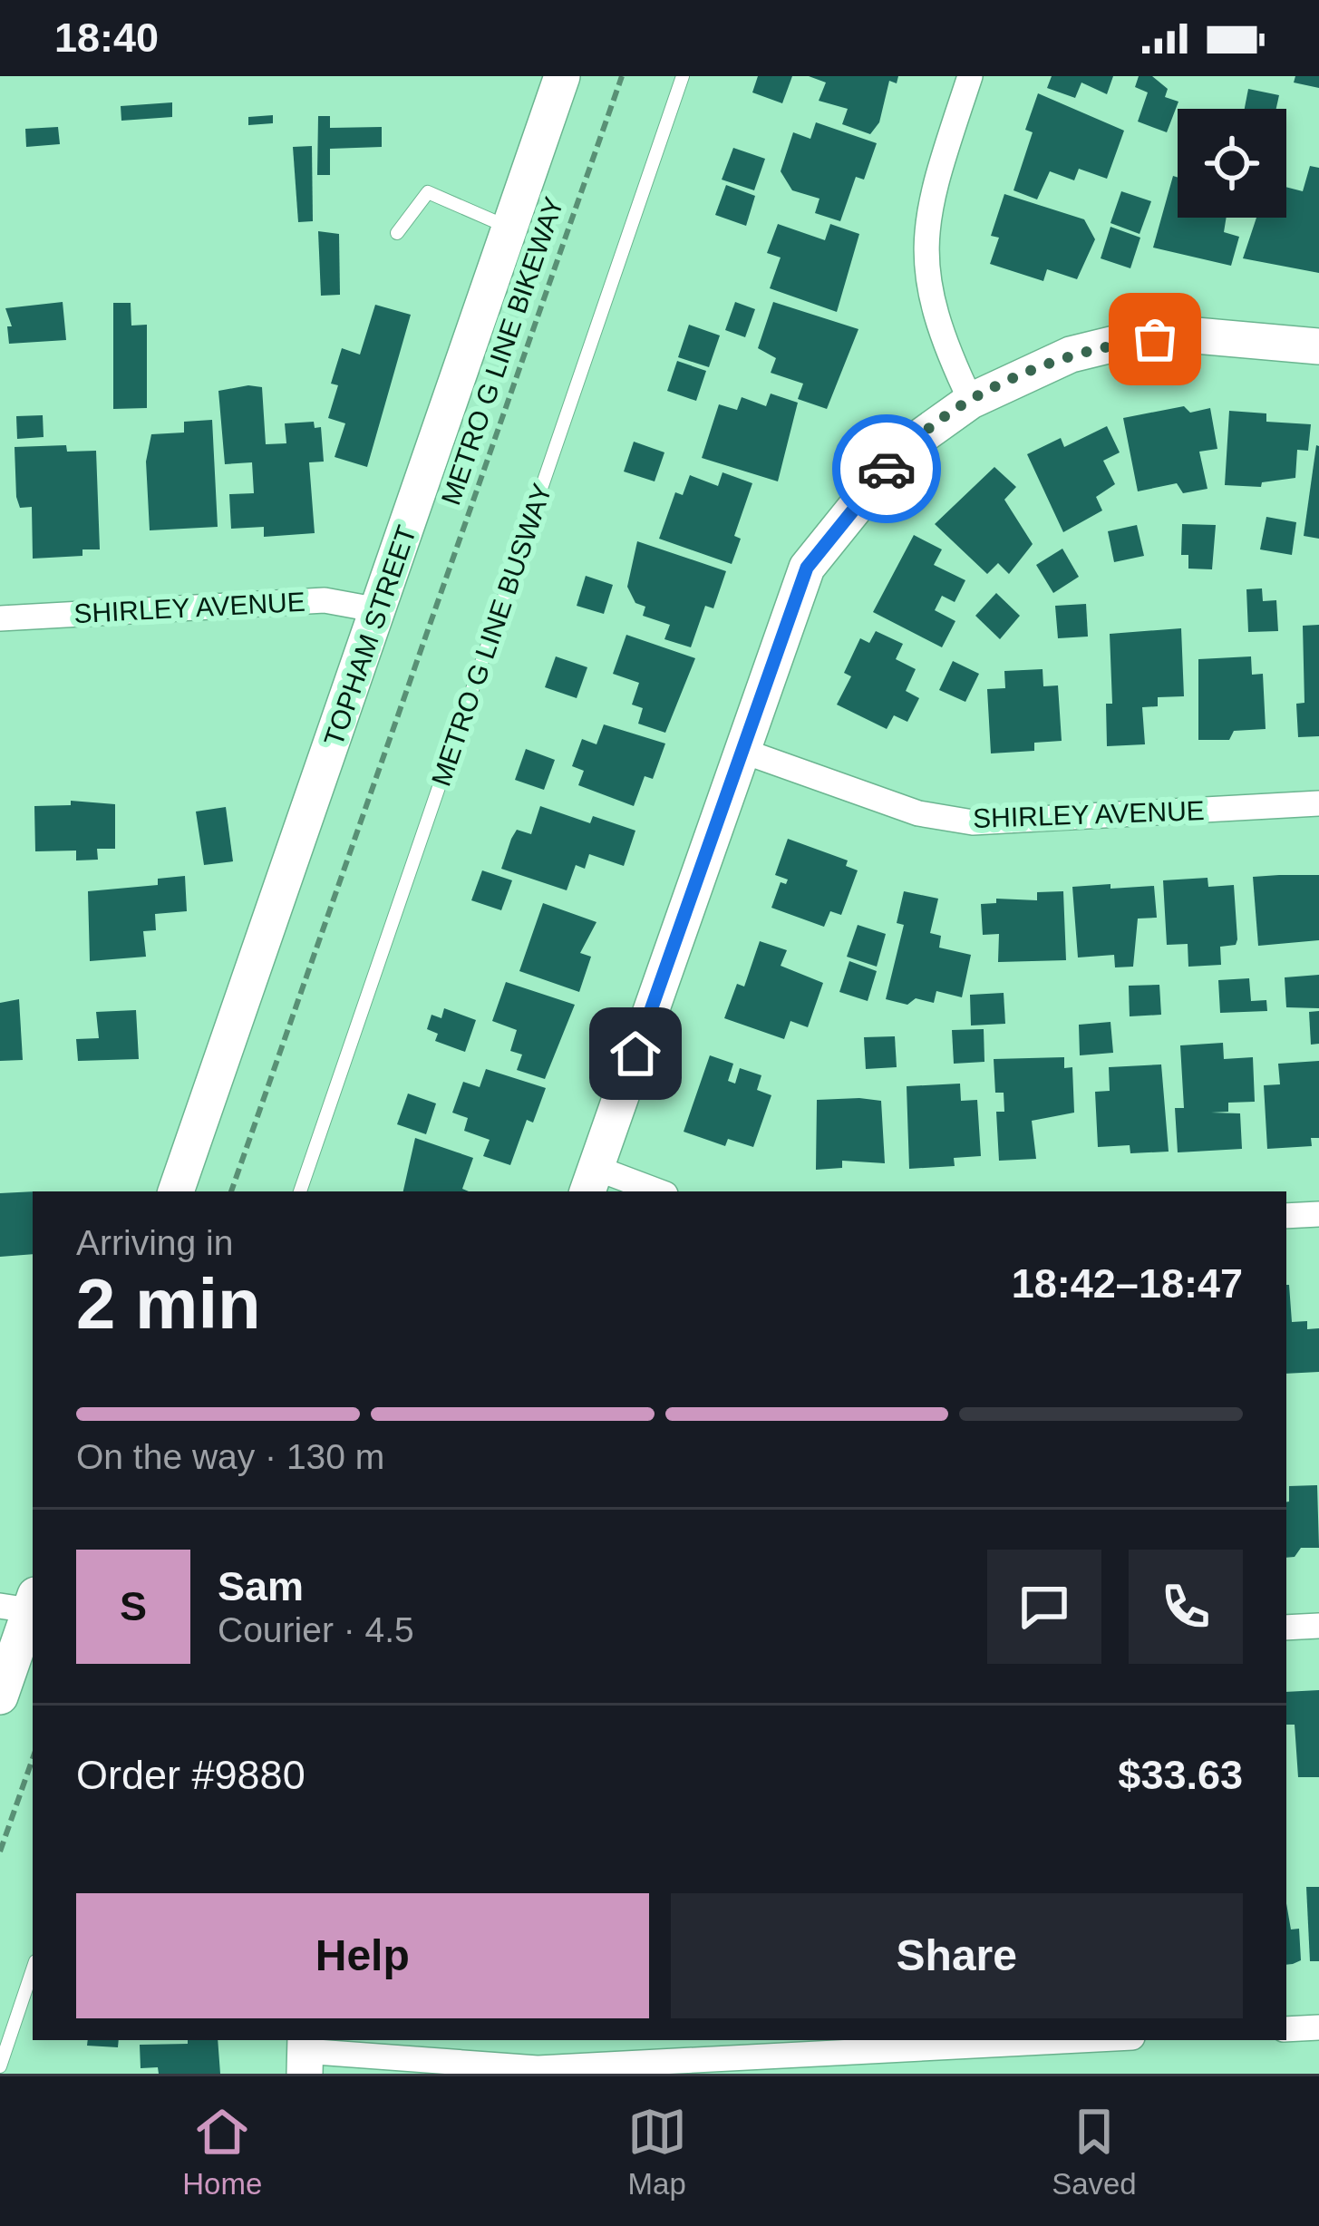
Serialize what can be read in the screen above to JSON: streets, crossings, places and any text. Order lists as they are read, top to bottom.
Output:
{
  "streets": {
    "main road": ["TOPHAM STREET"],
    "street": ["SHIRLEY AVENUE"],
    "lane": ["METRO G LINE BUSWAY"],
    "path": ["METRO G LINE BIKEWAY"]
  },
  "crossings": [
    ["SHIRLEY AVENUE", "TOPHAM STREET"]
  ],
  "page": {
    "status": "18:40",
    "heading": ["2 min", "Arriving in", "18:42–18:47"],
    "panel": [
      "Sam",
      "Courier · 4.5",
      "Order #9880",
      "$33.63"
    ],
    "bar": "On the way · 130 m",
    "round": "S",
    "buttons": ["Help", "Share"],
    "tabs": ["Home", "Map", "Saved"]
  }
}
